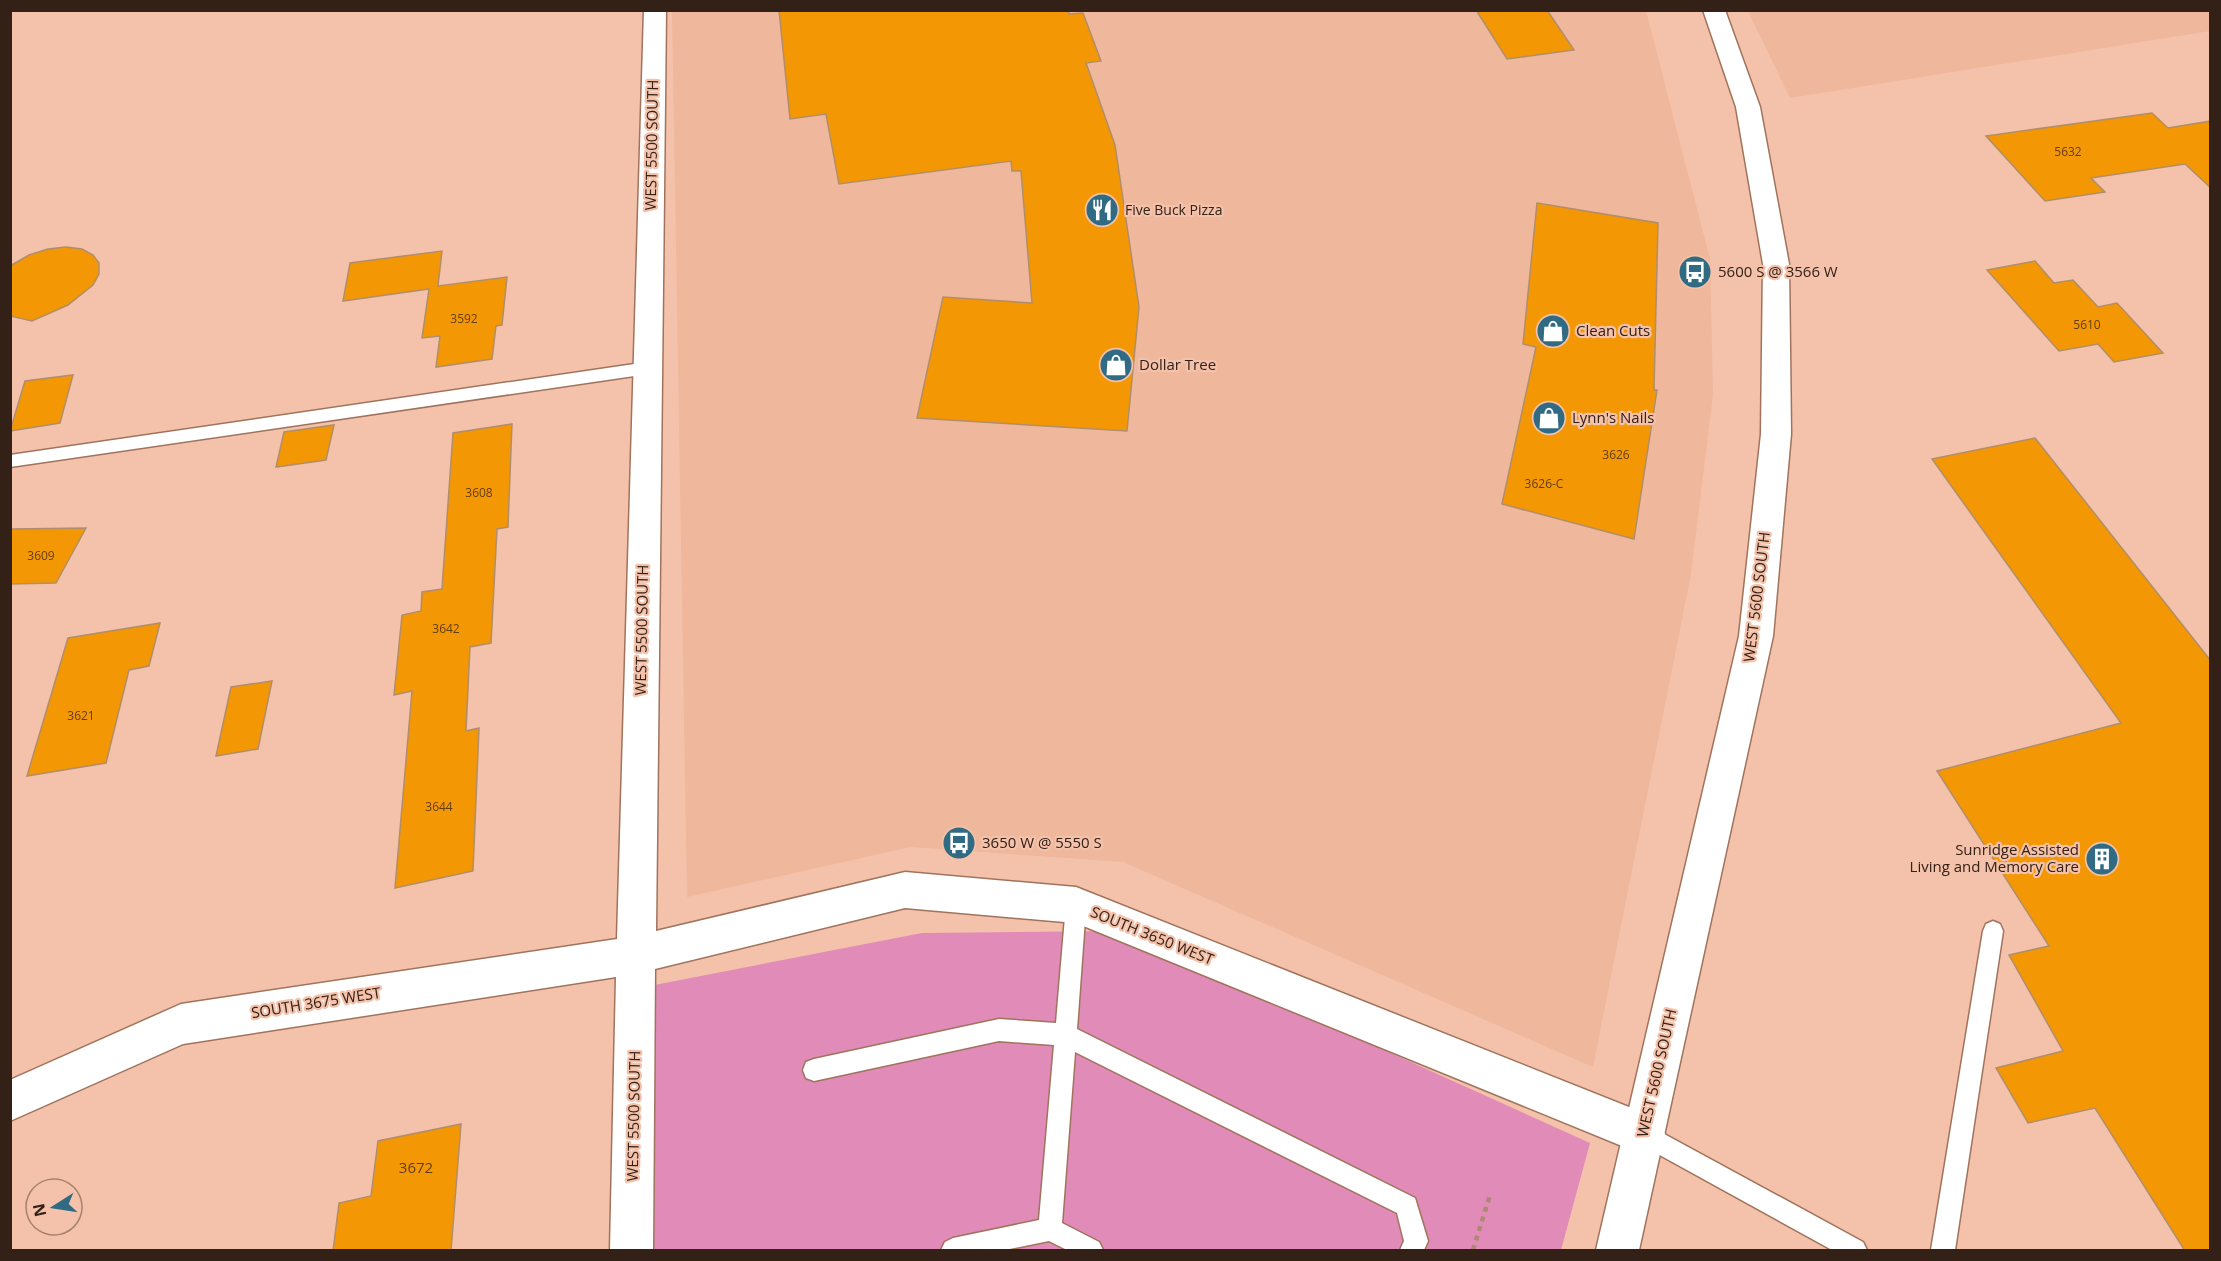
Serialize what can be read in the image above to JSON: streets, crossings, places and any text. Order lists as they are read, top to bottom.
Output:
{
  "streets": {
    "street": [
      "WEST 5500 SOUTH",
      "WEST 5600 SOUTH",
      "SOUTH 3650 WEST",
      "SOUTH 3675 WEST"
    ]
  },
  "crossings": [
    ["WEST 5500 SOUTH", "SOUTH 3650 WEST"],
    ["WEST 5500 SOUTH", "SOUTH 3675 WEST"],
    ["WEST 5600 SOUTH", "SOUTH 3650 WEST"],
    ["SOUTH 3650 WEST", "SOUTH 3675 WEST"]
  ],
  "places": {
    "restaurant": ["Five Buck Pizza"],
    "bus stop": ["5600 S @ 3566 W", "3650 W @ 5550 S"],
    "shop": ["Clean Cuts", "Dollar Tree", "Lynn's Nails"],
    "building": ["Sunridge Assisted Living and Memory Care"]
  },
  "house_numbers": [
    "5632",
    "3592",
    "5610",
    "3626",
    "3626-C",
    "3608",
    "3609",
    "3642",
    "3621",
    "3644",
    "3672"
  ],
  "north": "left"
}
